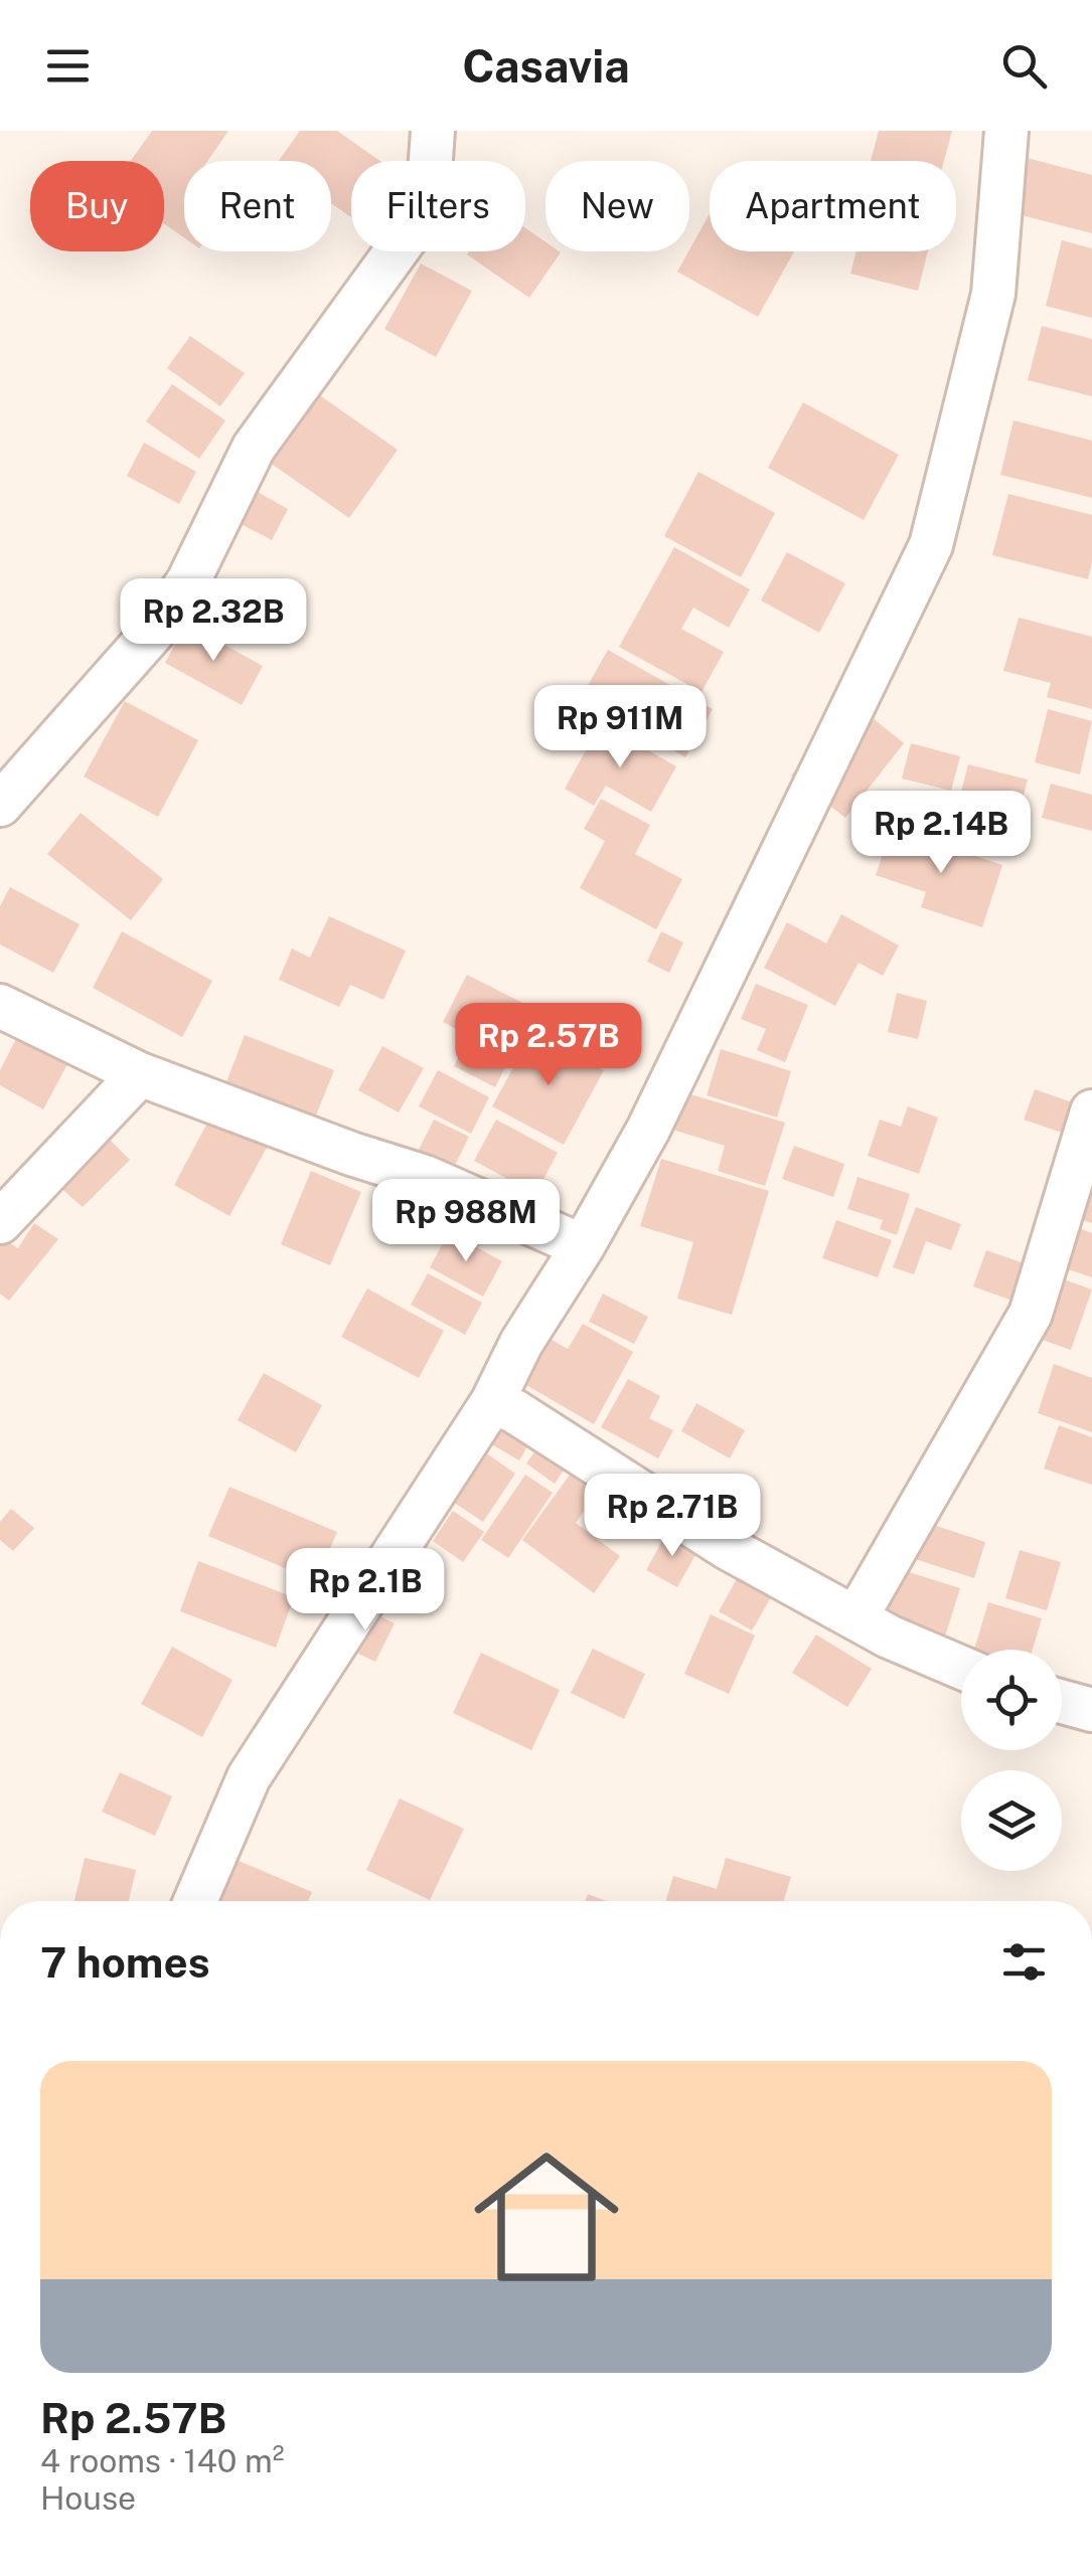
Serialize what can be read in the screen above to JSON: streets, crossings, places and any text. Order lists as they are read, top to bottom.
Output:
{
  "page": {
    "header": "Casavia",
    "chip": [
      "Buy",
      "Rent",
      "Filters",
      "New",
      "Apartment"
    ],
    "price": [
      "Rp 2.32B",
      "Rp 911M",
      "Rp 2.14B",
      "Rp 2.57B",
      "Rp 988M",
      "Rp 2.71B",
      "Rp 2.1B"
    ],
    "heading": "7 homes",
    "list": [
      {
        "name": "Rp 2.57B",
        "note": "4 rooms · 140 m² · House"
      }
    ]
  }
}
